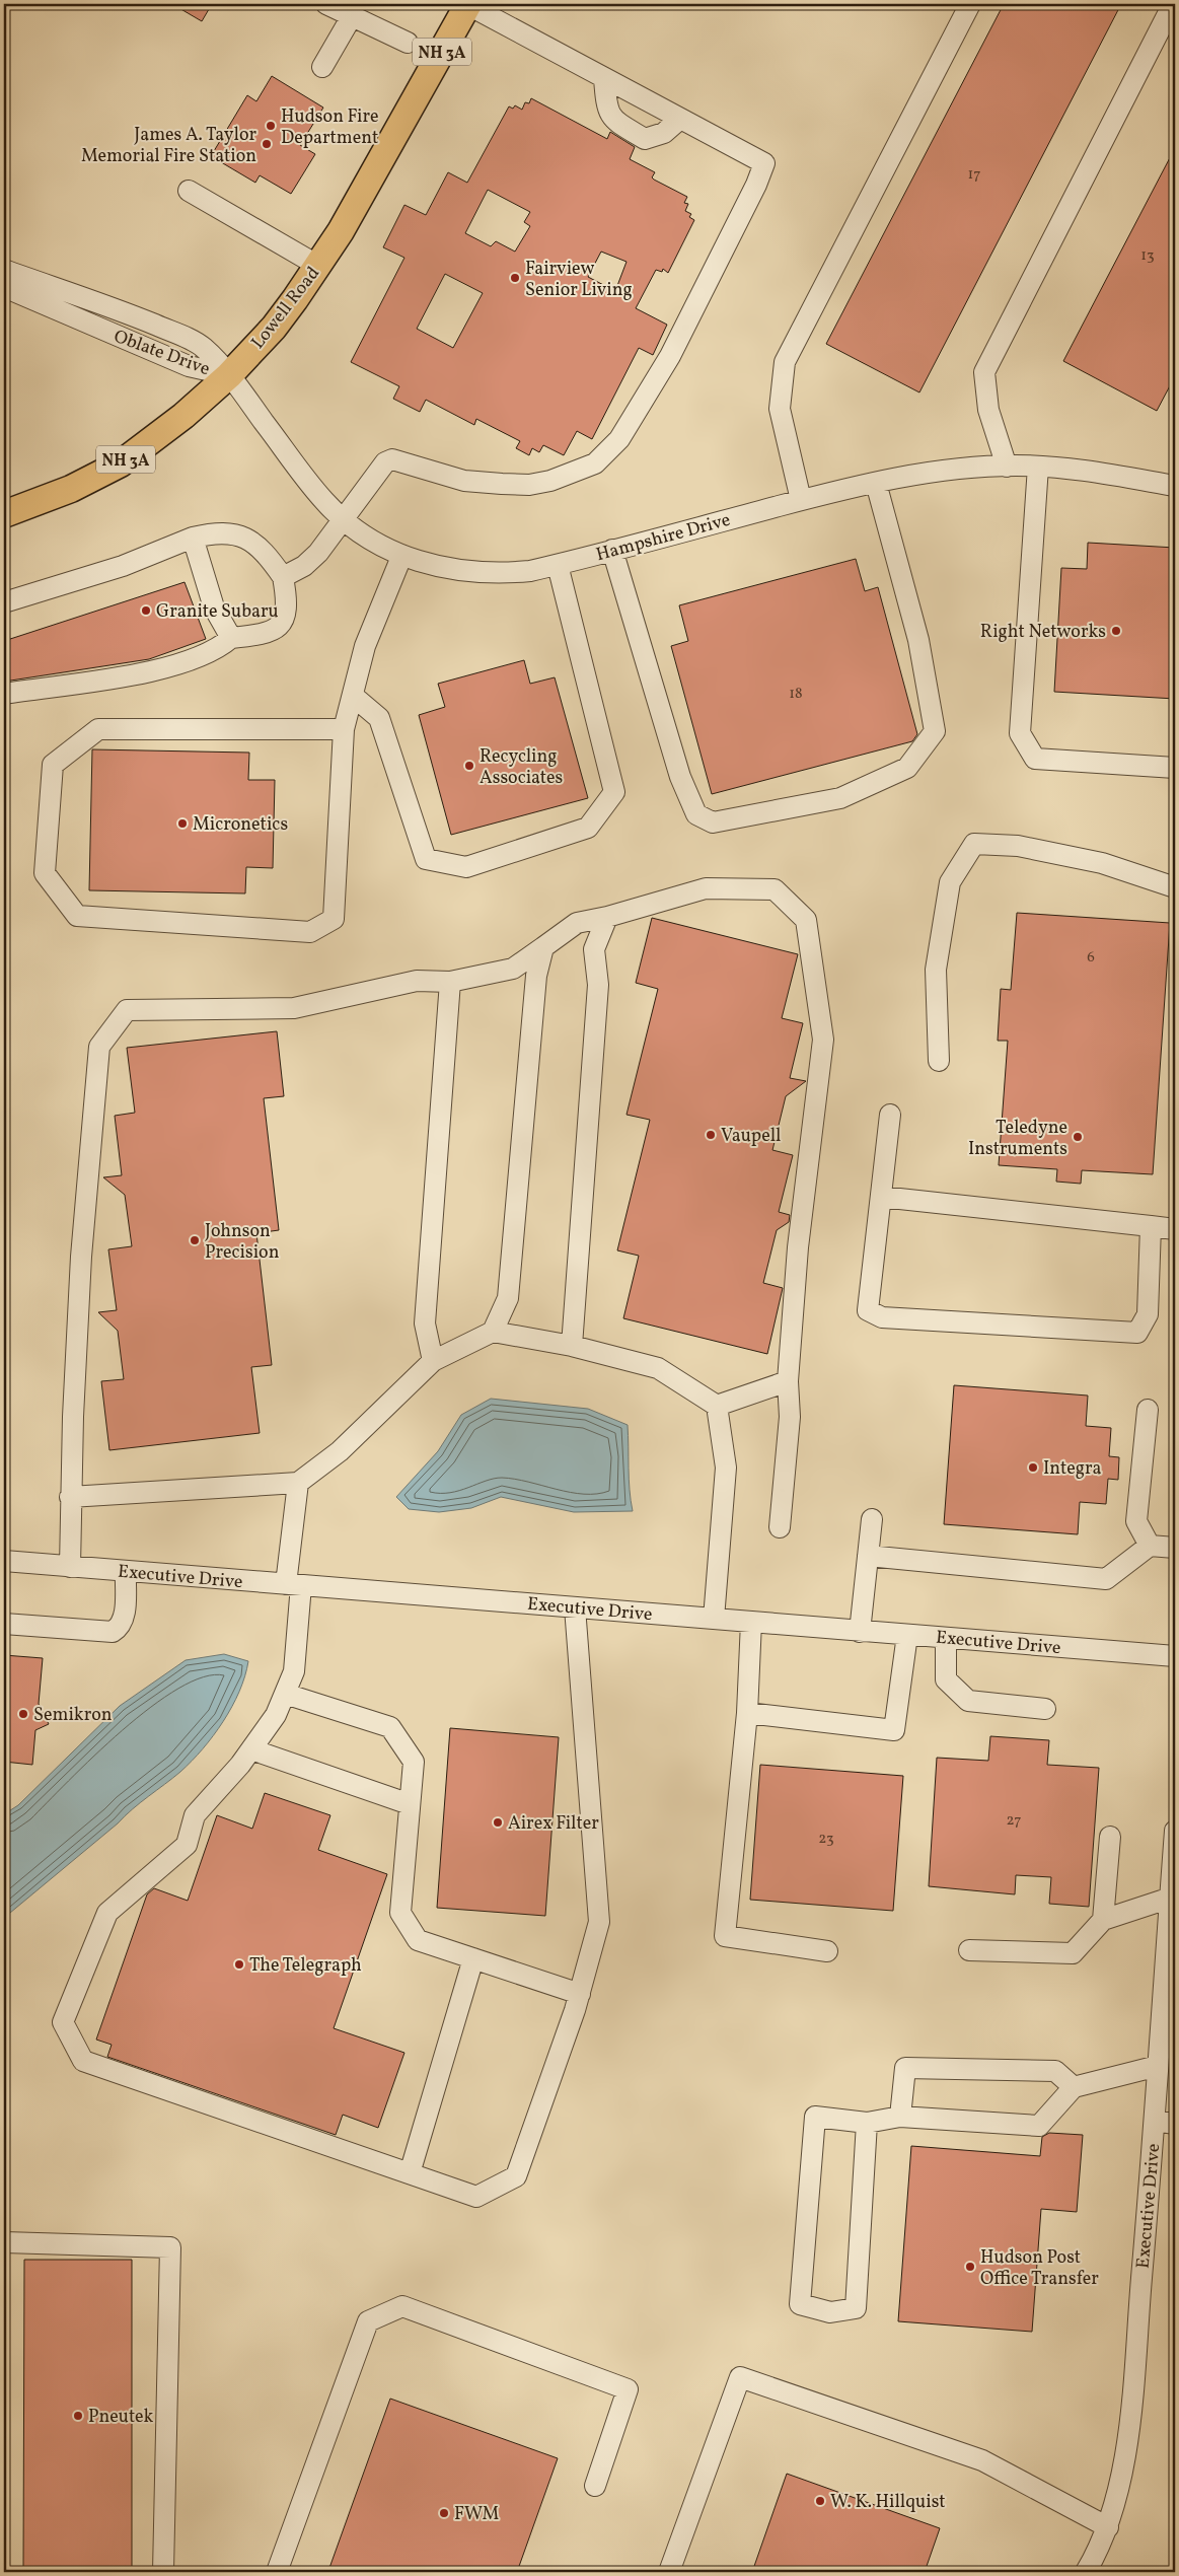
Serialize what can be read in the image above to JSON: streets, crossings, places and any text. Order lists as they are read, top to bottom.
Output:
{
  "streets": {
    "main road": ["NH 3A", "Lowell Road"],
    "street": ["Oblate Drive", "Hampshire Drive", "Executive Drive"]
  },
  "crossings": [
    ["Lowell Road", "Oblate Drive"],
    ["Lowell Road", "Hampshire Drive"],
    ["Oblate Drive", "Hampshire Drive"]
  ],
  "places": [
    "Hudson Fire Department",
    "James A. Taylor Memorial Fire Station",
    "Fairview Senior Living",
    "Granite Subaru",
    "Right Networks",
    "Recycling Associates",
    "Micronetics",
    "Vaupell",
    "Teledyne Instruments",
    "Johnson Precision",
    "Integra",
    "Semikron",
    "Airex Filter",
    "The Telegraph",
    "Hudson Post Office Transfer",
    "Pneutek",
    "W. K. Hillquist",
    "FWM"
  ],
  "house_numbers": [
    "17",
    "13",
    "18",
    "6",
    "27",
    "23"
  ]
}
